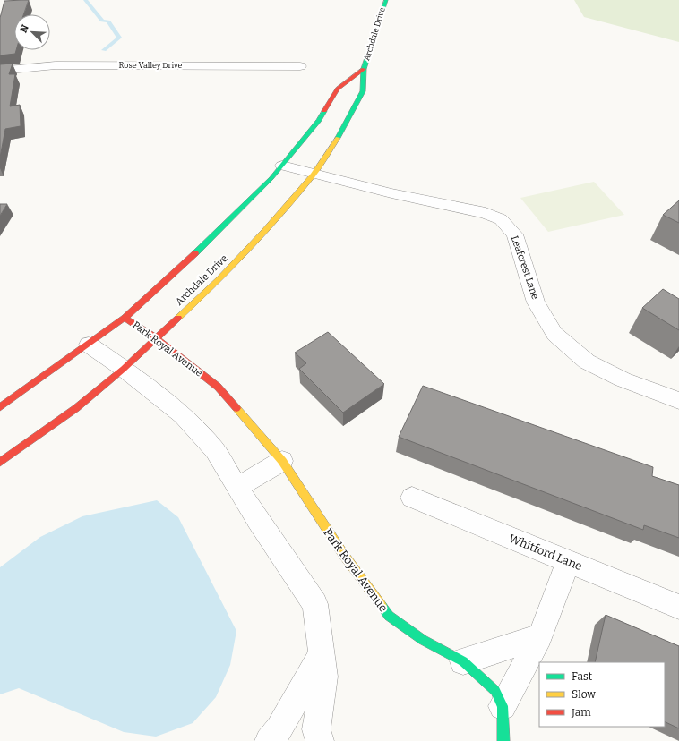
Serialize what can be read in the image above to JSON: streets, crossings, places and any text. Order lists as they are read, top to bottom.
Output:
{
  "streets": {
    "street": [
      "Archdale Drive",
      "Rose Valley Drive",
      "Leafcrest Lane",
      "Park Royal Avenue",
      "Whitford Lane"
    ]
  },
  "crossings": [
    ["Archdale Drive", "Leafcrest Lane"],
    ["Archdale Drive", "Park Royal Avenue"]
  ],
  "legend": ["Fast", "Slow", "Jam"],
  "north": "top left"
}
